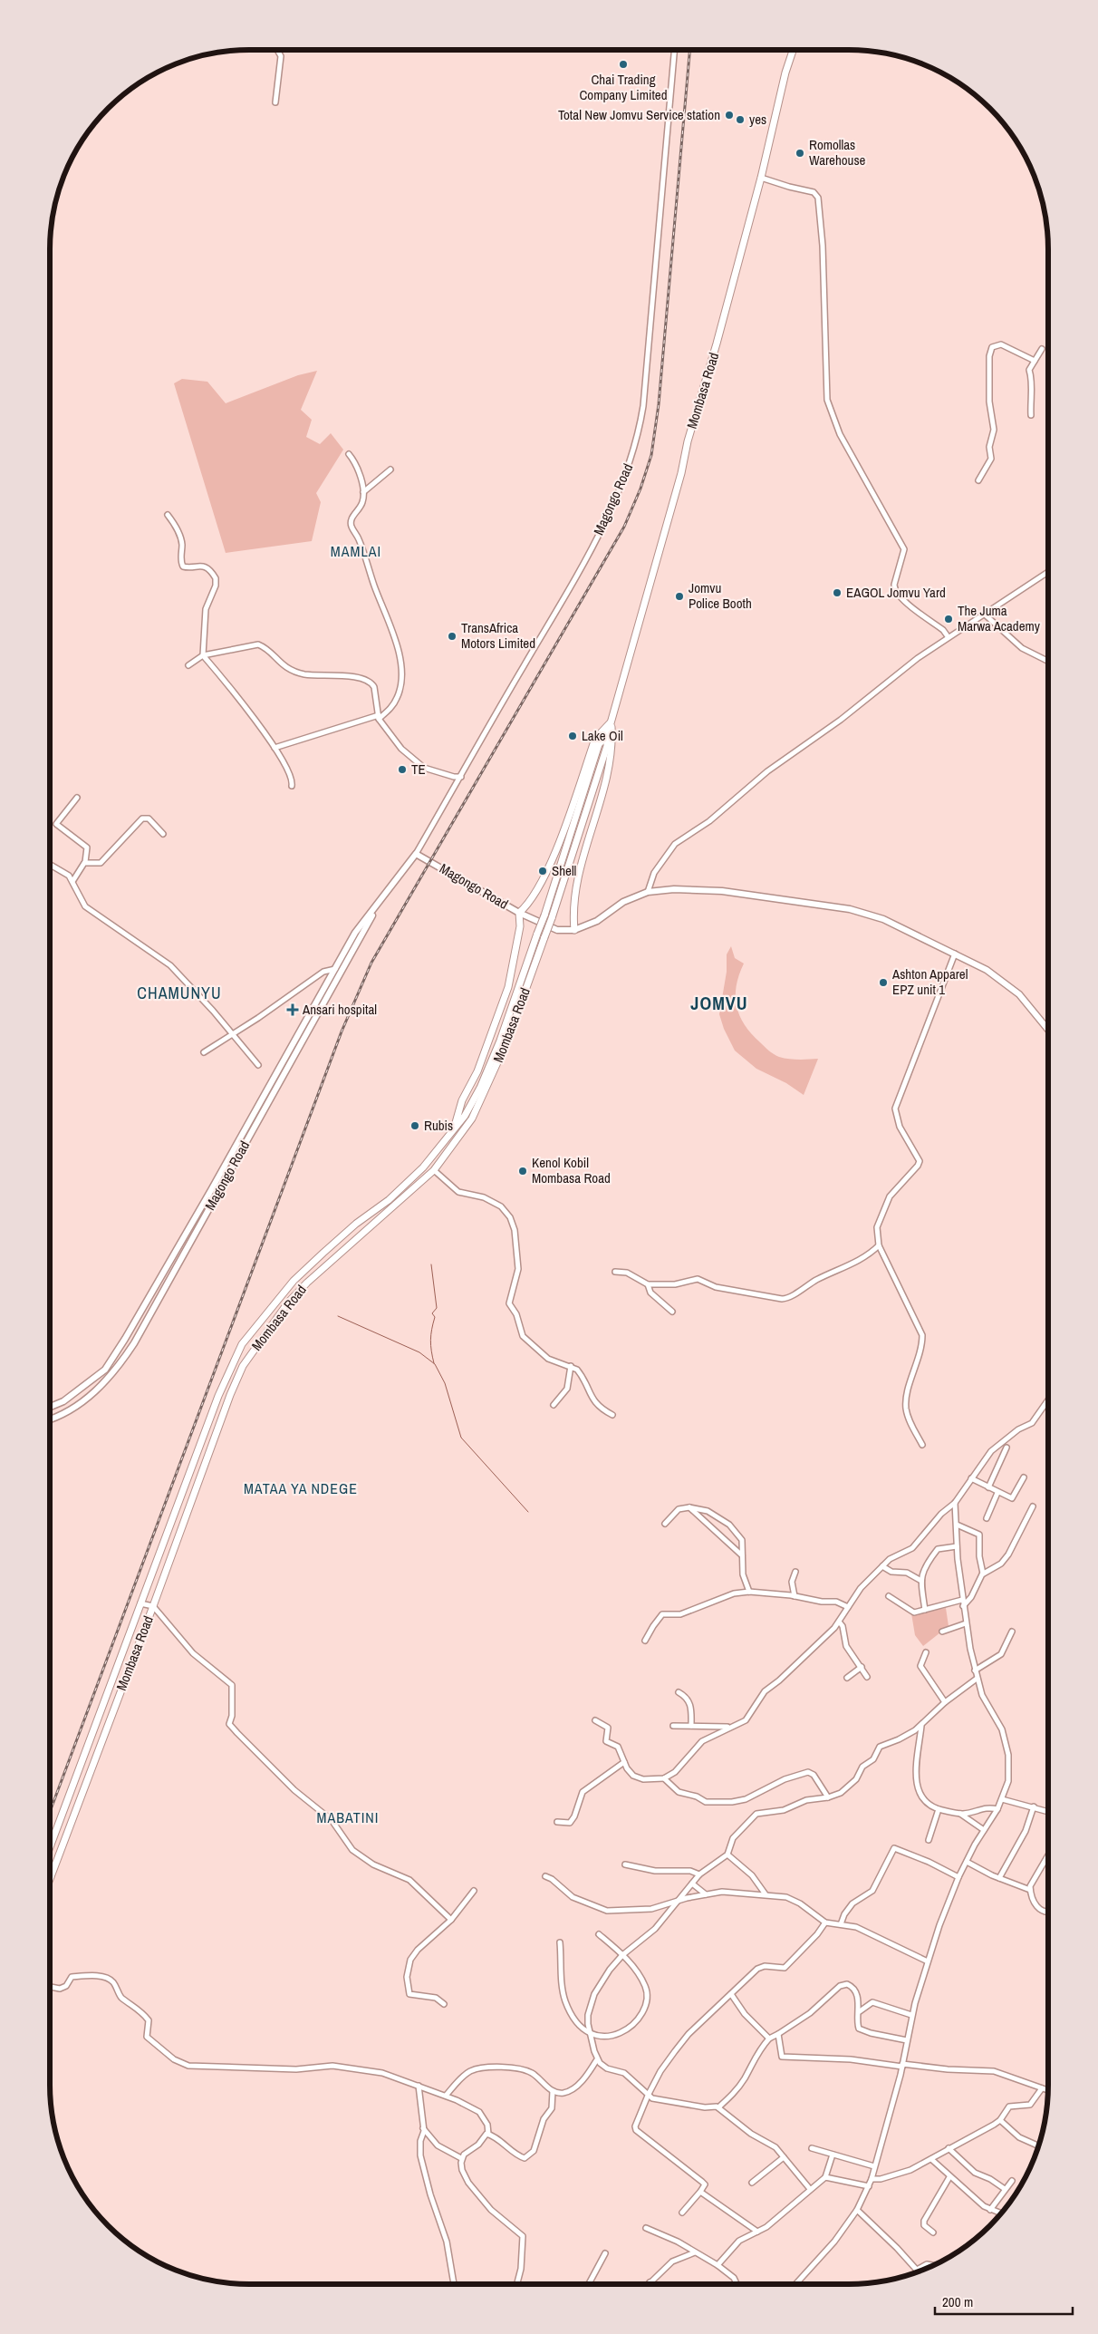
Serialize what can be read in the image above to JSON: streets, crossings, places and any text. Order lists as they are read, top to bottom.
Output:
{
  "streets": {
    "highway": ["Mombasa Road"],
    "main road": ["Magongo Road"]
  },
  "districts": [
    "MAMLAI",
    "CHAMUNYU",
    "JOMVU",
    "MATAA YA NDEGE",
    "MABATINI"
  ],
  "places": {
    "other": [
      "Chai Trading Company Limited",
      "Total New Jomvu Service station",
      "yes",
      "Romollas Warehouse",
      "EAGOL Jomvu Yard",
      "Jomvu Police Booth",
      "The Juma Marwa Academy",
      "TransAfrica Motors Limited",
      "Lake Oil",
      "TE",
      "Shell",
      "Ashton Apparel EPZ unit 1",
      "Rubis",
      "Kenol Kobil Mombasa Road"
    ],
    "health": ["Ansari hospital"]
  },
  "scale_bar": "200 m"
}
